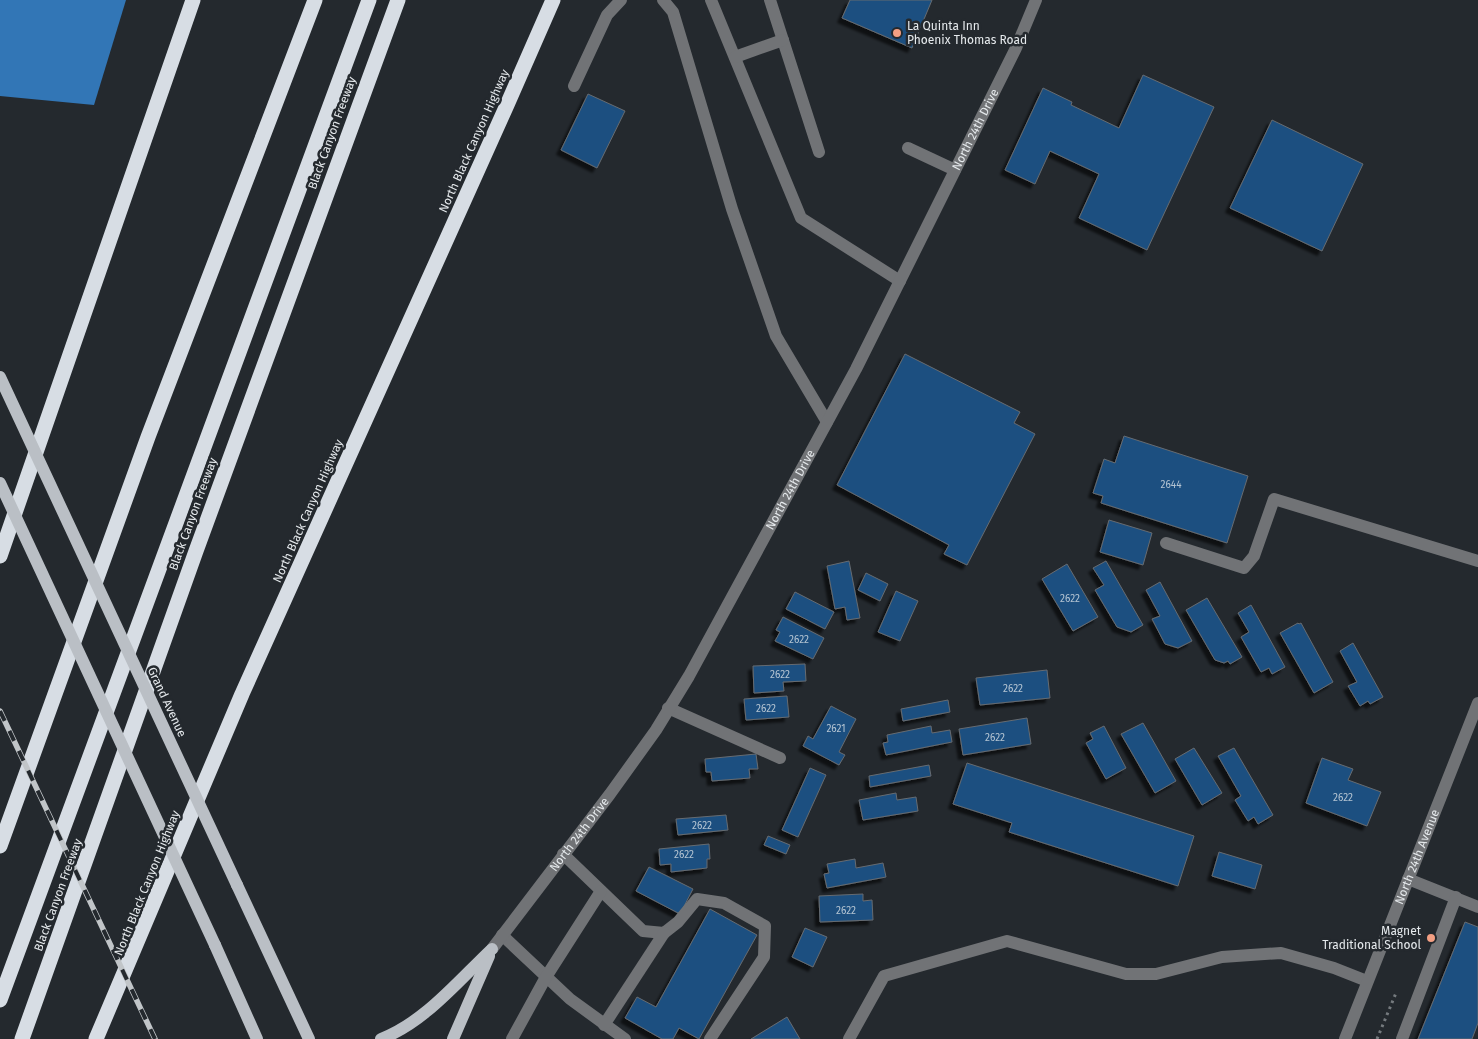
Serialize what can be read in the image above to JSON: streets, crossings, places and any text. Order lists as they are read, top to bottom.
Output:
{
  "streets": {
    "highway": ["Black Canyon Freeway", "North Black Canyon Highway"],
    "main road": ["Grand Avenue"],
    "street": ["North 24th Drive", "North 24th Avenue"]
  },
  "places": ["La Quinta Inn Phoenix Thomas Road", "Magnet Traditional School"],
  "house_numbers": [
    "2644",
    "2622",
    "2622",
    "2622",
    "2622",
    "2622",
    "2621",
    "2622",
    "2622",
    "2622",
    "2622",
    "2622"
  ]
}
